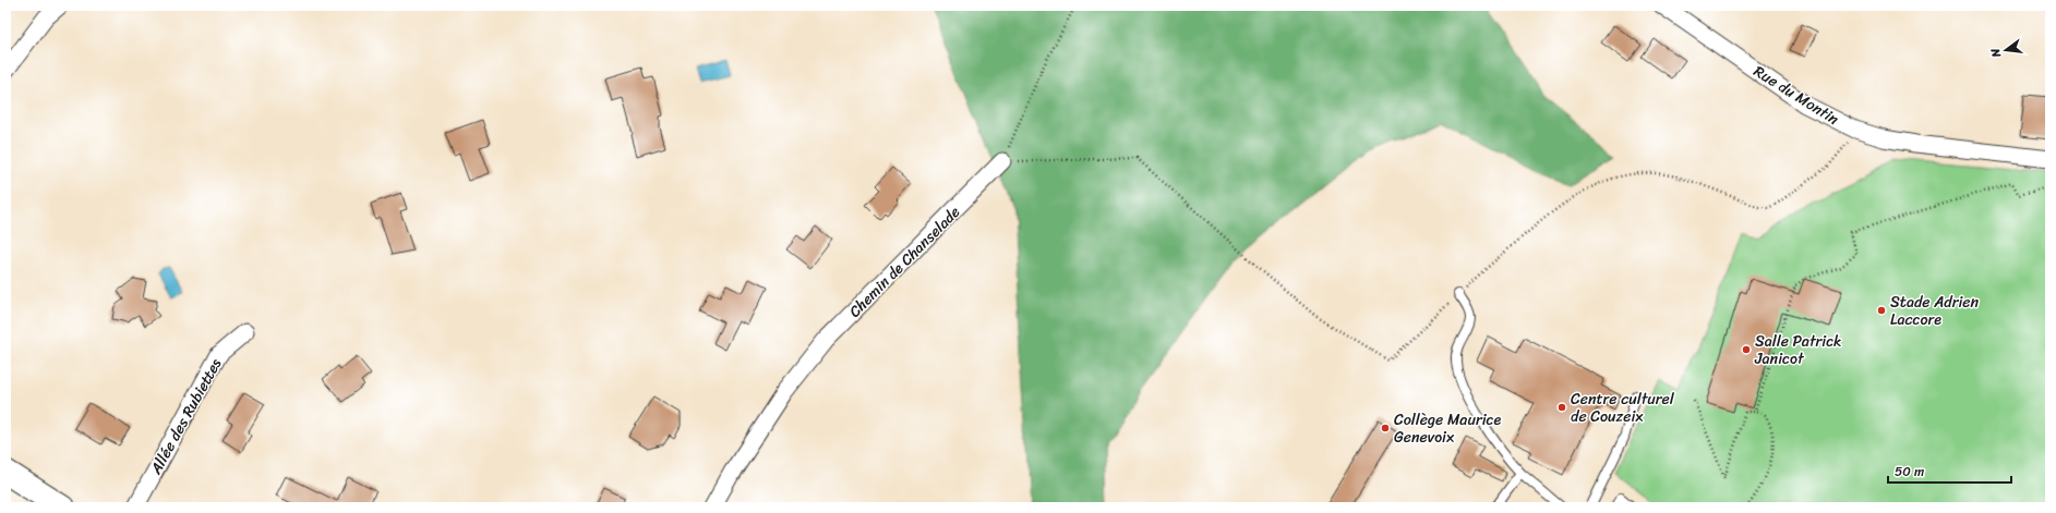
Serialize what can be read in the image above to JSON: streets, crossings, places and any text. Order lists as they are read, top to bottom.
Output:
{
  "streets": {
    "street": ["Rue du Montin", "Chemin de Chanselade", "Allée des Rubiettes"]
  },
  "places": [
    "Stade Adrien Laccore",
    "Salle Patrick Janicot",
    "Centre culturel de Couzeix",
    "Collège Maurice Genevoix"
  ],
  "scale_bar": "50 m",
  "north": "left"
}
